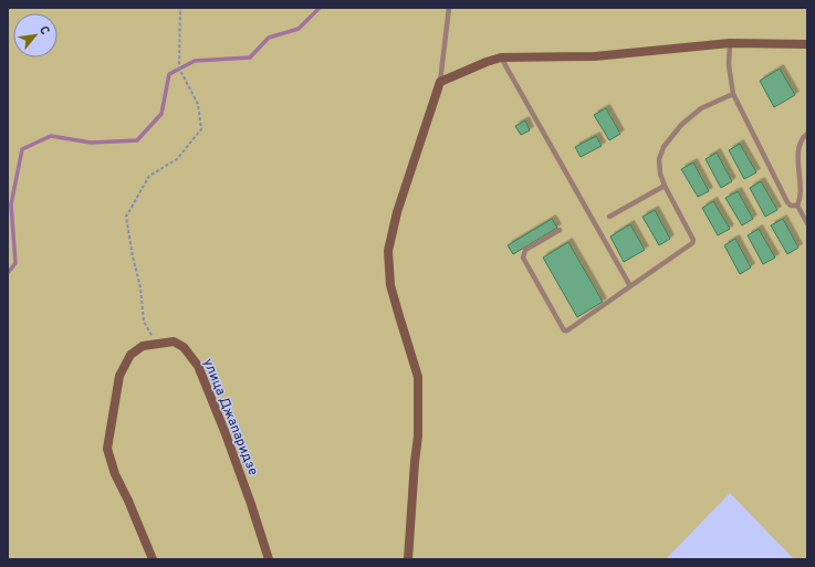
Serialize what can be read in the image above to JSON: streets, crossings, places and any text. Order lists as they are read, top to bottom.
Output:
{
  "streets": {
    "street": ["улица Джапаридзе"]
  },
  "north": "top right"
}
